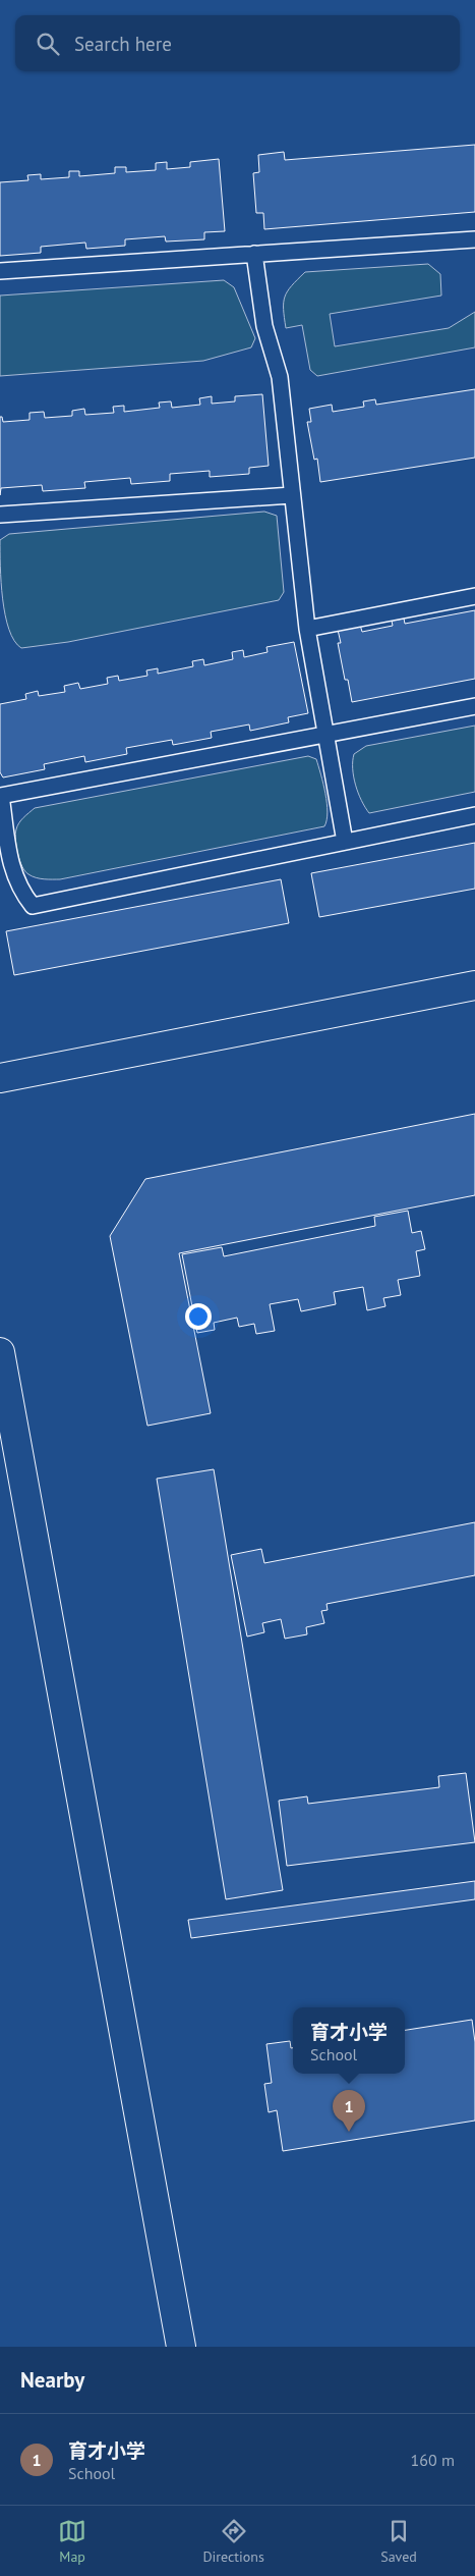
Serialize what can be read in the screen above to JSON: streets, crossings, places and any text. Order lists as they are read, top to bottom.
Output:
{
  "page": {
    "search": "Search here",
    "popup": ["育才小学", "School"],
    "pins": "1",
    "heading": "Nearby",
    "list": [
      {
        "mark": "1",
        "name": "育才小学",
        "note": "School",
        "value": "160 m"
      }
    ],
    "nav": ["Map", "Directions", "Saved"]
  }
}
